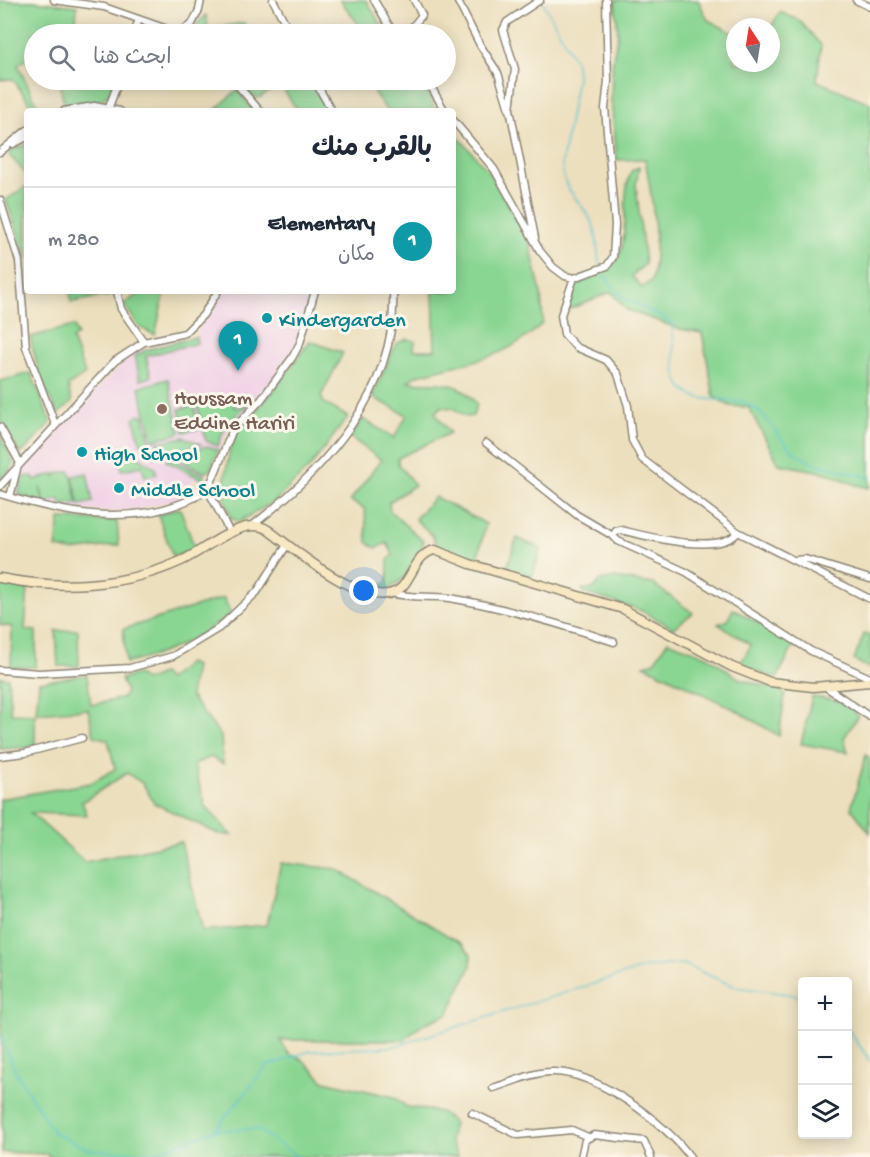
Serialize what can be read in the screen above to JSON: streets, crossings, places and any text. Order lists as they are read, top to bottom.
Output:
{
  "places": [
    "Kindergarden",
    "Houssam Eddine Hariri",
    "High School",
    "Middle School"
  ],
  "north": "top",
  "page": {
    "search": "ابحث هنا",
    "heading": "بالقرب منك",
    "list": [
      {
        "mark": "1",
        "name": "Elementary",
        "note": "مكان",
        "value": "280 m"
      }
    ],
    "pins": "1",
    "map_buttons": ["+", "−"]
  }
}
